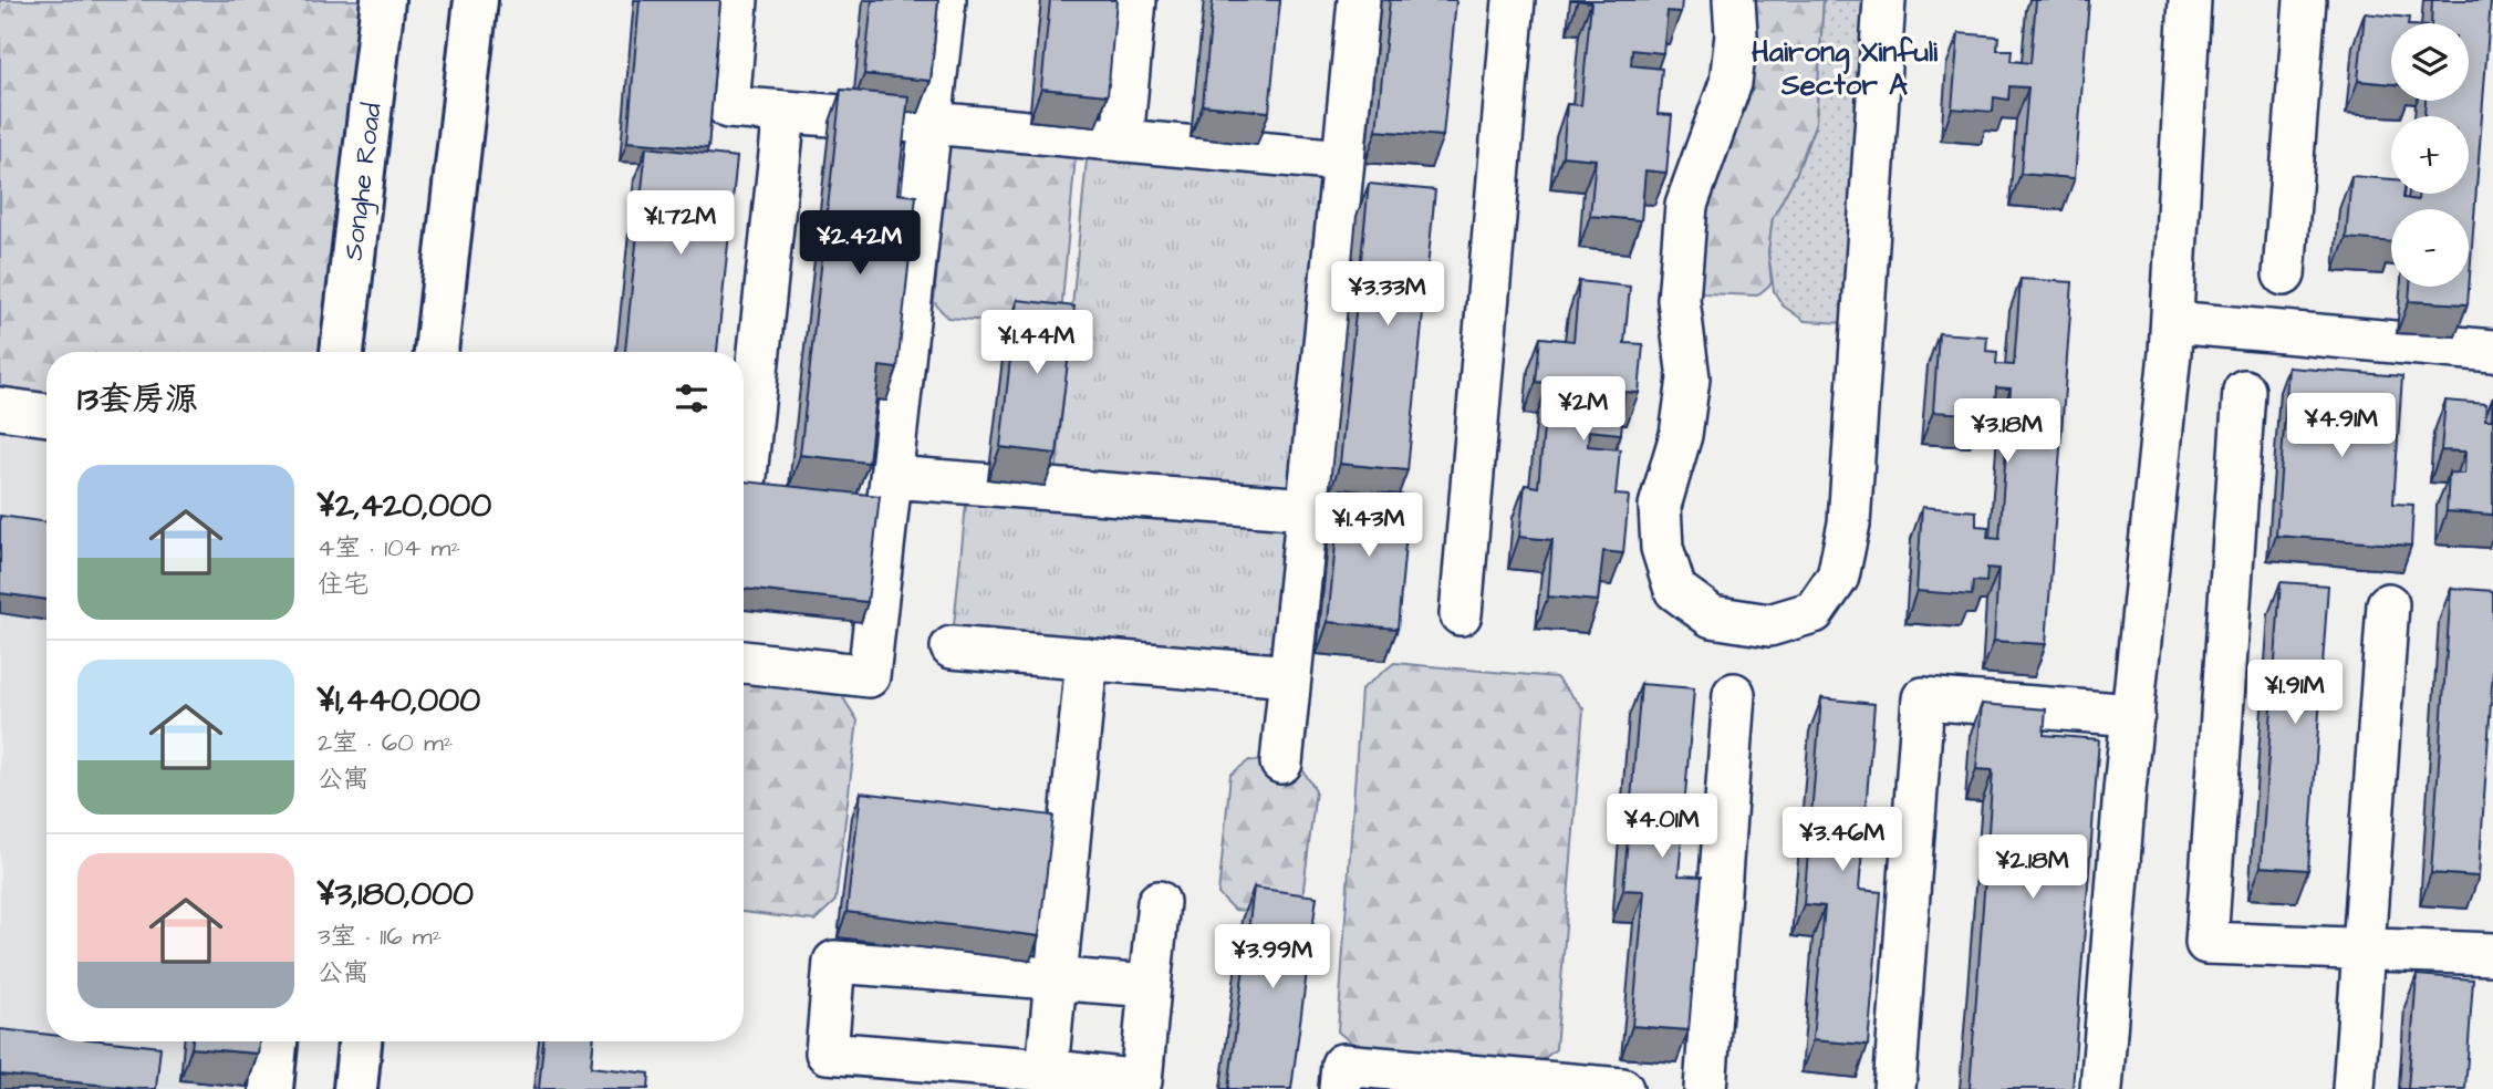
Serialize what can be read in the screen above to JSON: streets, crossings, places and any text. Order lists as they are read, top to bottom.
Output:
{
  "streets": {
    "main road": ["Songhe Road"]
  },
  "districts": ["Hairong Xinfuli Sector A"],
  "page": {
    "map_buttons": ["+", "−"],
    "price": [
      "¥1.72M",
      "¥2.42M",
      "¥3.33M",
      "¥1.44M",
      "¥2M",
      "¥4.91M",
      "¥3.18M",
      "¥1.43M",
      "¥1.91M",
      "¥4.01M",
      "¥3.46M",
      "¥2.18M",
      "¥3.99M"
    ],
    "heading": "13套房源",
    "list": [
      {
        "name": "¥2,420,000",
        "note": "4室 · 104 m² · 住宅"
      },
      {
        "name": "¥1,440,000",
        "note": "2室 · 60 m² · 公寓"
      },
      {
        "name": "¥3,180,000",
        "note": "3室 · 116 m² · 公寓"
      }
    ]
  }
}
